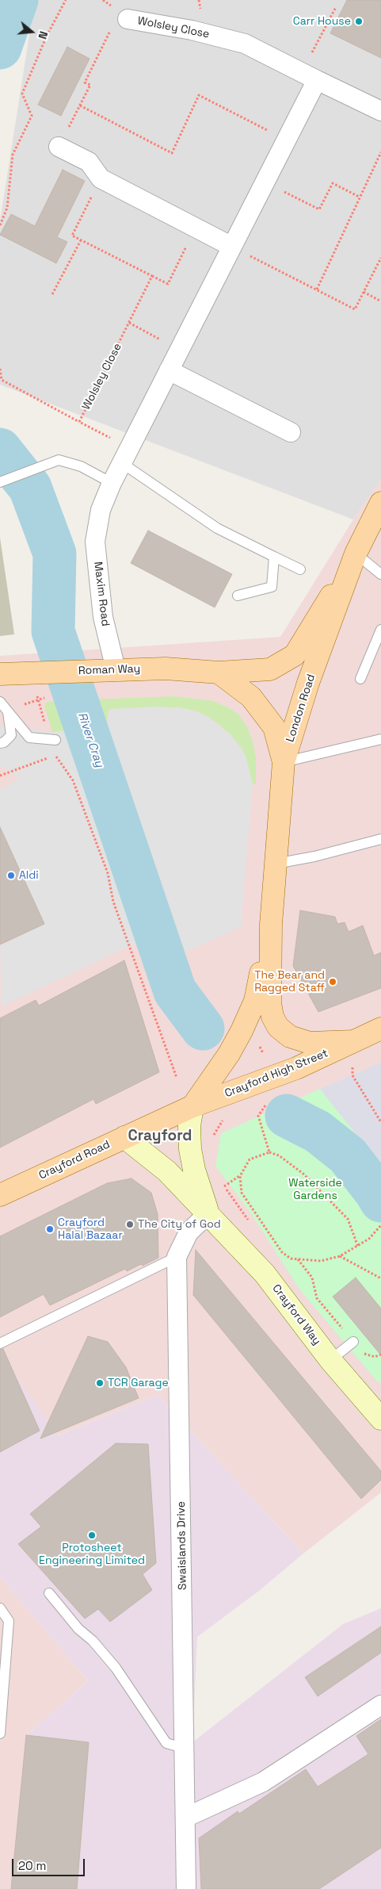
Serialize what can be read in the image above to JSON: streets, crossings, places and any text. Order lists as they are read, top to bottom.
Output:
{
  "streets": {
    "main road": [
      "Roman Way",
      "London Road",
      "Crayford High Street",
      "Crayford Road",
      "Crayford Way"
    ],
    "street": ["Wolsley Close", "Maxim Road", "Swaislands Drive"]
  },
  "crossings": [
    ["Maxim Road", "Roman Way"],
    ["Roman Way", "London Road"],
    ["London Road", "Crayford High Street"],
    ["London Road", "Crayford Road"],
    ["London Road", "Crayford Way"],
    ["Crayford High Street", "Crayford Road"],
    ["Crayford High Street", "Crayford Way"],
    ["Crayford Road", "Crayford Way"],
    ["Crayford Way", "Swaislands Drive"]
  ],
  "districts": ["Crayford"],
  "water": ["River Cray"],
  "parks": ["Waterside Gardens"],
  "places": [
    "Carr House",
    "Aldi",
    "The Bear and Ragged Staff",
    "The City of God",
    "Crayford Halal Bazaar",
    "TCR Garage",
    "Protosheet Engineering Limited"
  ],
  "scale_bar": "20 m",
  "north": "right"
}
